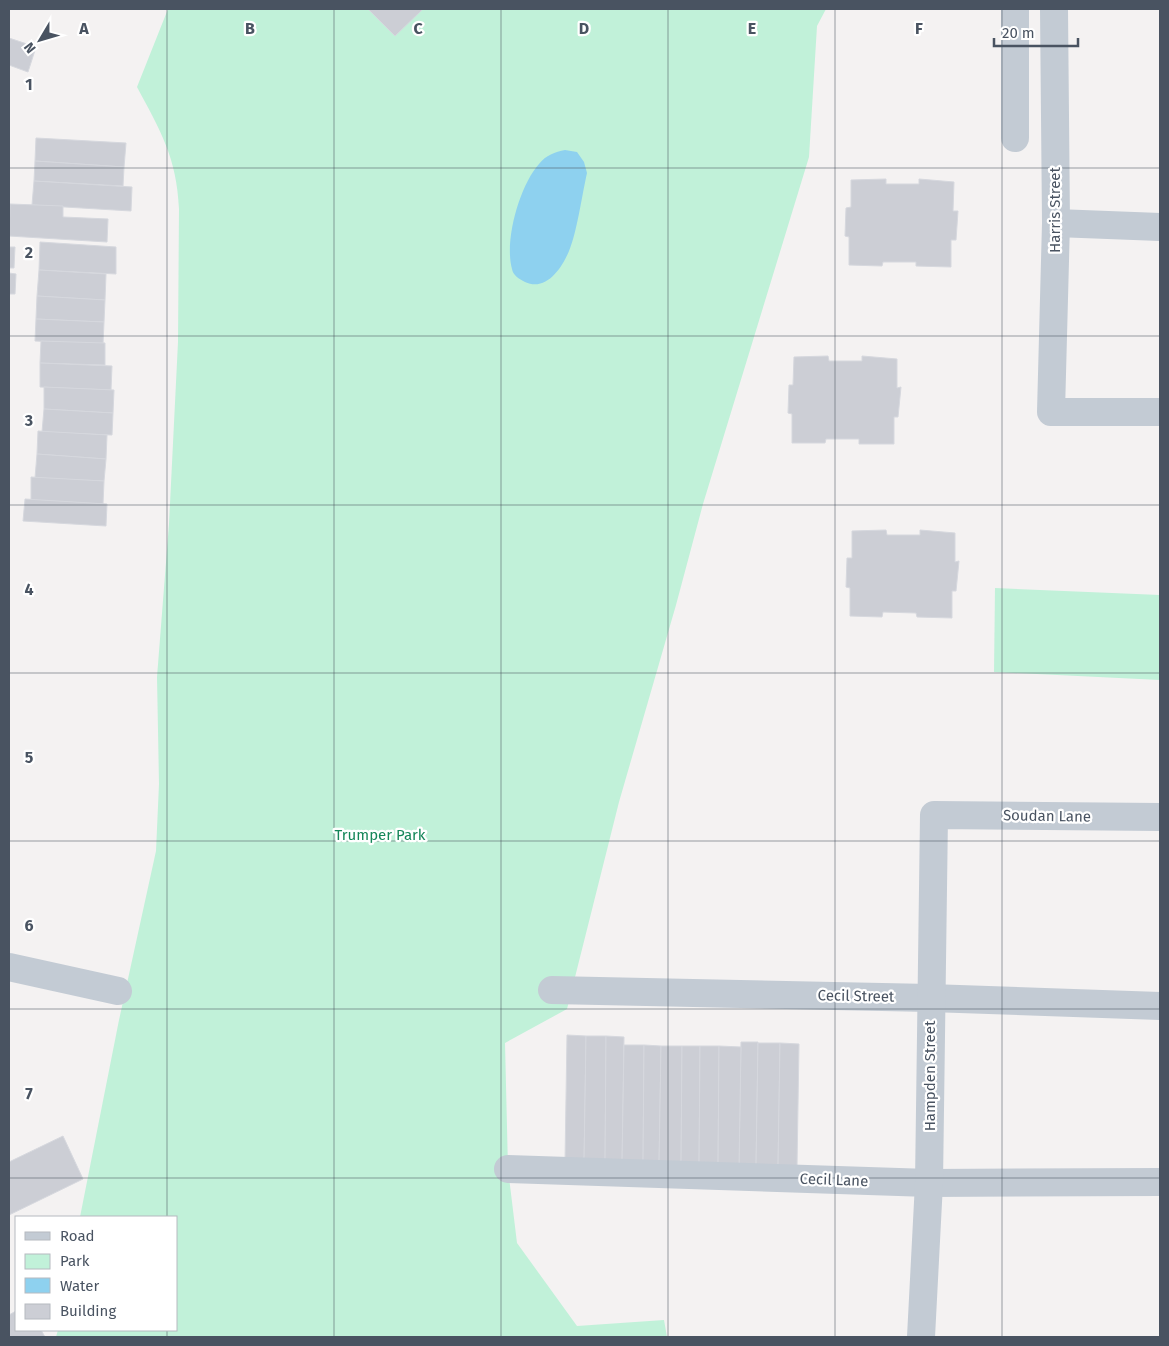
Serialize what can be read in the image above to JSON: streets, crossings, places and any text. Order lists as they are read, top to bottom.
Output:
{
  "streets": {
    "street": [
      "Harris Street",
      "Soudan Lane",
      "Cecil Street",
      "Hampden Street",
      "Cecil Lane"
    ]
  },
  "crossings": [
    ["Soudan Lane", "Hampden Street"],
    ["Cecil Street", "Hampden Street"],
    ["Hampden Street", "Cecil Lane"]
  ],
  "parks": ["Trumper Park"],
  "legend": [
    "Road",
    "Park",
    "Water",
    "Building"
  ],
  "scale_bar": "20 m",
  "north": "bottom left",
  "grid": {
    "columns": [
      "A",
      "B",
      "C",
      "D",
      "E",
      "F"
    ],
    "rows": [
      "1",
      "2",
      "3",
      "4",
      "5",
      "6",
      "7"
    ]
  }
}
